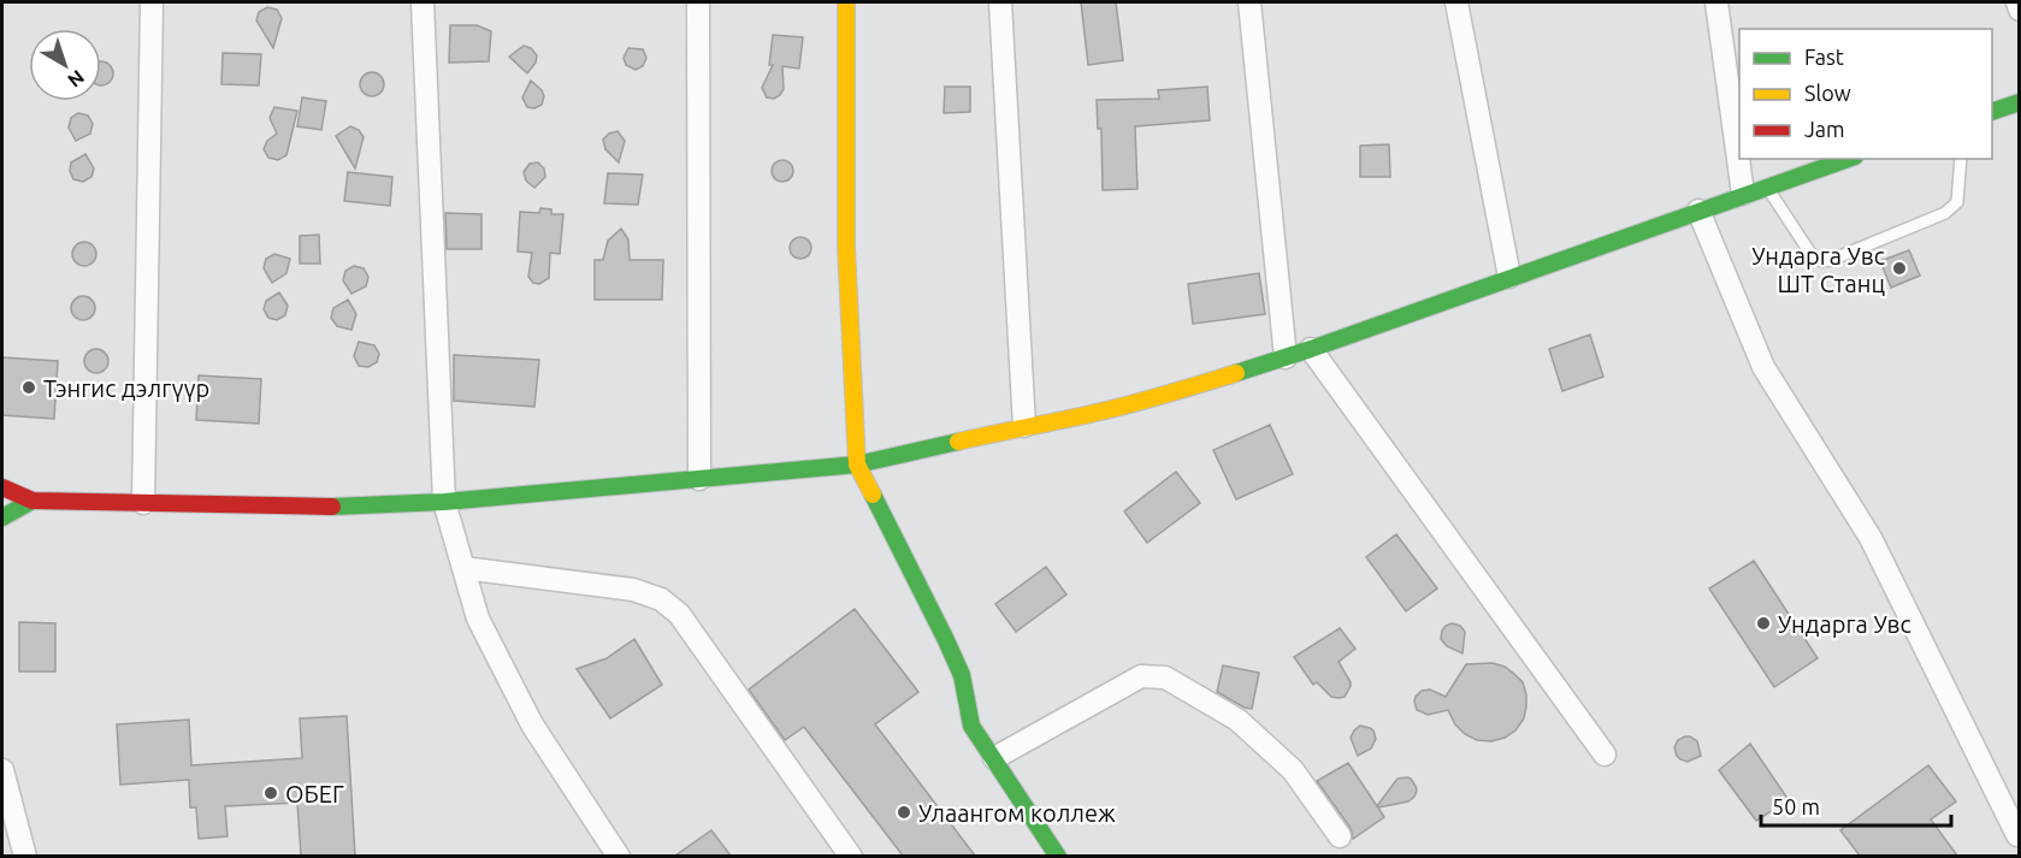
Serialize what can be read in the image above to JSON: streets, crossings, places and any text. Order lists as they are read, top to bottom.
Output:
{
  "places": [
    "Ундарга Увс ШТ Станц",
    "Тэнгис дэлгүүр",
    "Ундарга Увс",
    "ОБЕГ",
    "Улаангом коллеж"
  ],
  "legend": ["Fast", "Slow", "Jam"],
  "scale_bar": "50 m",
  "north": "bottom right"
}
